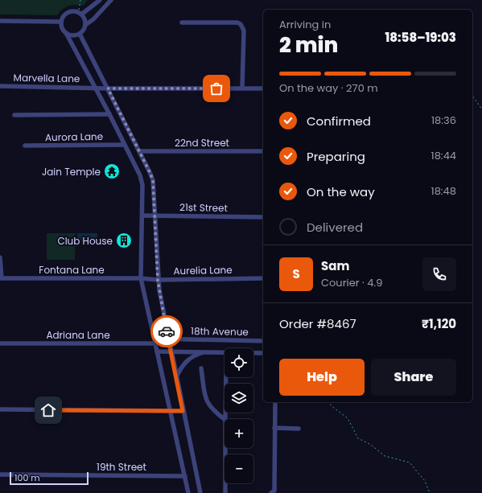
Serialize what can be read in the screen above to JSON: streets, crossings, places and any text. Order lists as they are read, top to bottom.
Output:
{
  "streets": {
    "street": [
      "Marvella Lane",
      "Aurora Lane",
      "22nd Street",
      "21st Street",
      "Fontana Lane",
      "Aurelia Lane",
      "18th Avenue",
      "Adriana Lane",
      "19th Street"
    ]
  },
  "crossings": [
    ["Fontana Lane", "Aurelia Lane"],
    ["18th Avenue", "Adriana Lane"]
  ],
  "places": {
    "temple": ["Jain Temple"],
    "building": ["Club House"]
  },
  "scale_bar": "100 m",
  "page": {
    "heading": ["2 min", "Arriving in", "18:58–19:03"],
    "panel": [
      "Sam",
      "Courier · 4.9",
      "Order #8467",
      "₹1,120"
    ],
    "bar": "On the way · 270 m",
    "list": [
      ["Confirmed", "18:36"],
      ["Preparing", "18:44"],
      ["On the way", "18:48"],
      "Delivered"
    ],
    "round": "S",
    "map_buttons": ["+", "−"],
    "buttons": ["Help", "Share"],
    "scale": "100 m"
  }
}
